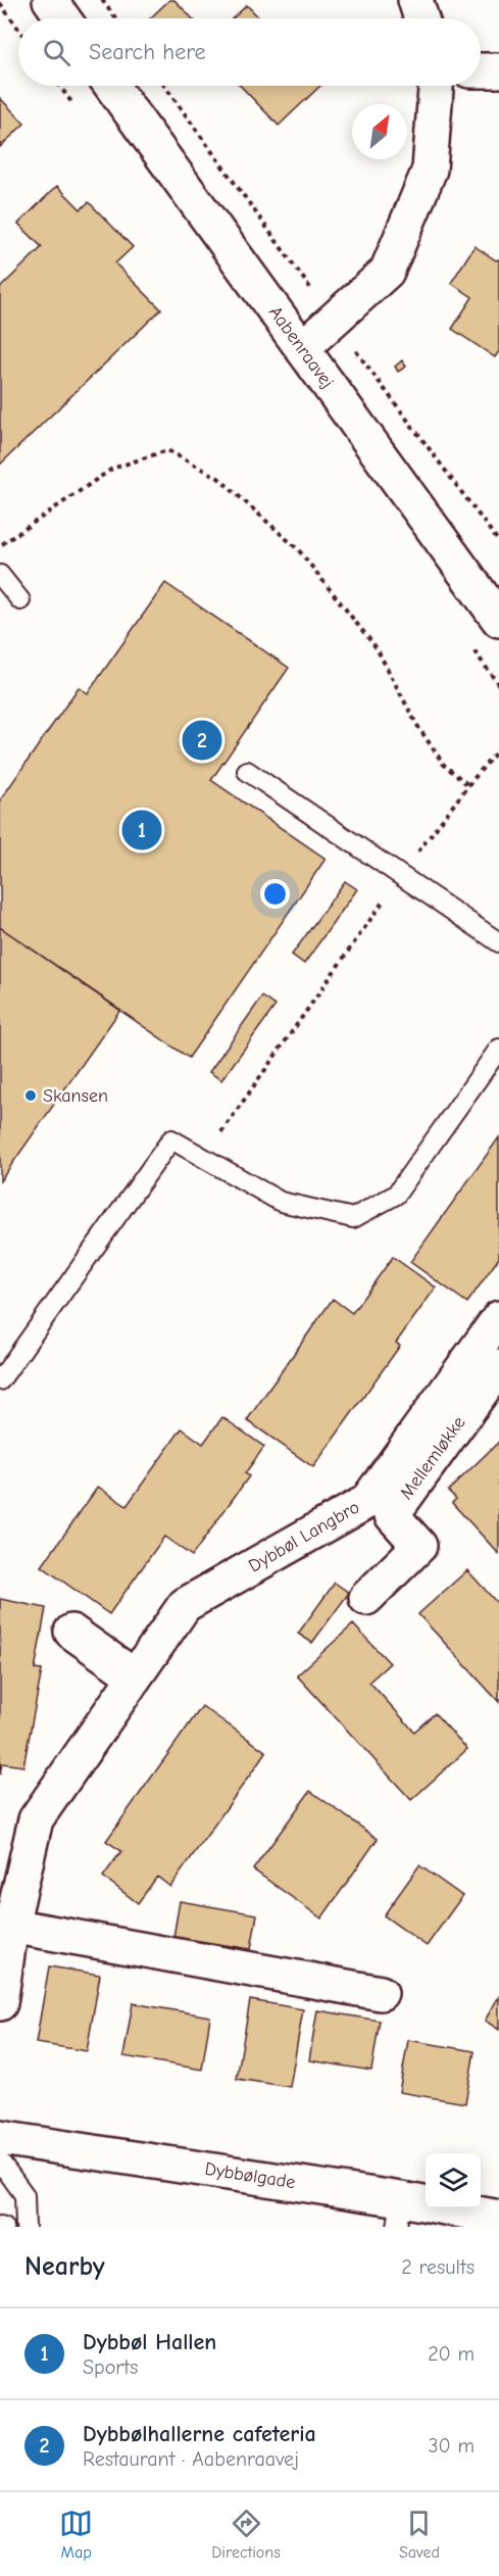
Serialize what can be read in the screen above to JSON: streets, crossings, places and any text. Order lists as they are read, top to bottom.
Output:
{
  "streets": {
    "street": [
      "Aabenraavej",
      "Mellemløkke",
      "Dybbøl Langbro",
      "Dybbølgade"
    ]
  },
  "places": ["Skansen"],
  "north": "top right",
  "page": {
    "search": "Search here",
    "pins": ["2", "1"],
    "heading": ["Nearby", "2 results"],
    "list": [
      {
        "mark": "1",
        "name": "Dybbøl Hallen",
        "note": "Sports",
        "value": "20 m"
      },
      {
        "mark": "2",
        "name": "Dybbølhallerne cafeteria",
        "note": "Restaurant · Aabenraavej",
        "value": "30 m"
      }
    ],
    "nav": ["Map", "Directions", "Saved"]
  }
}
